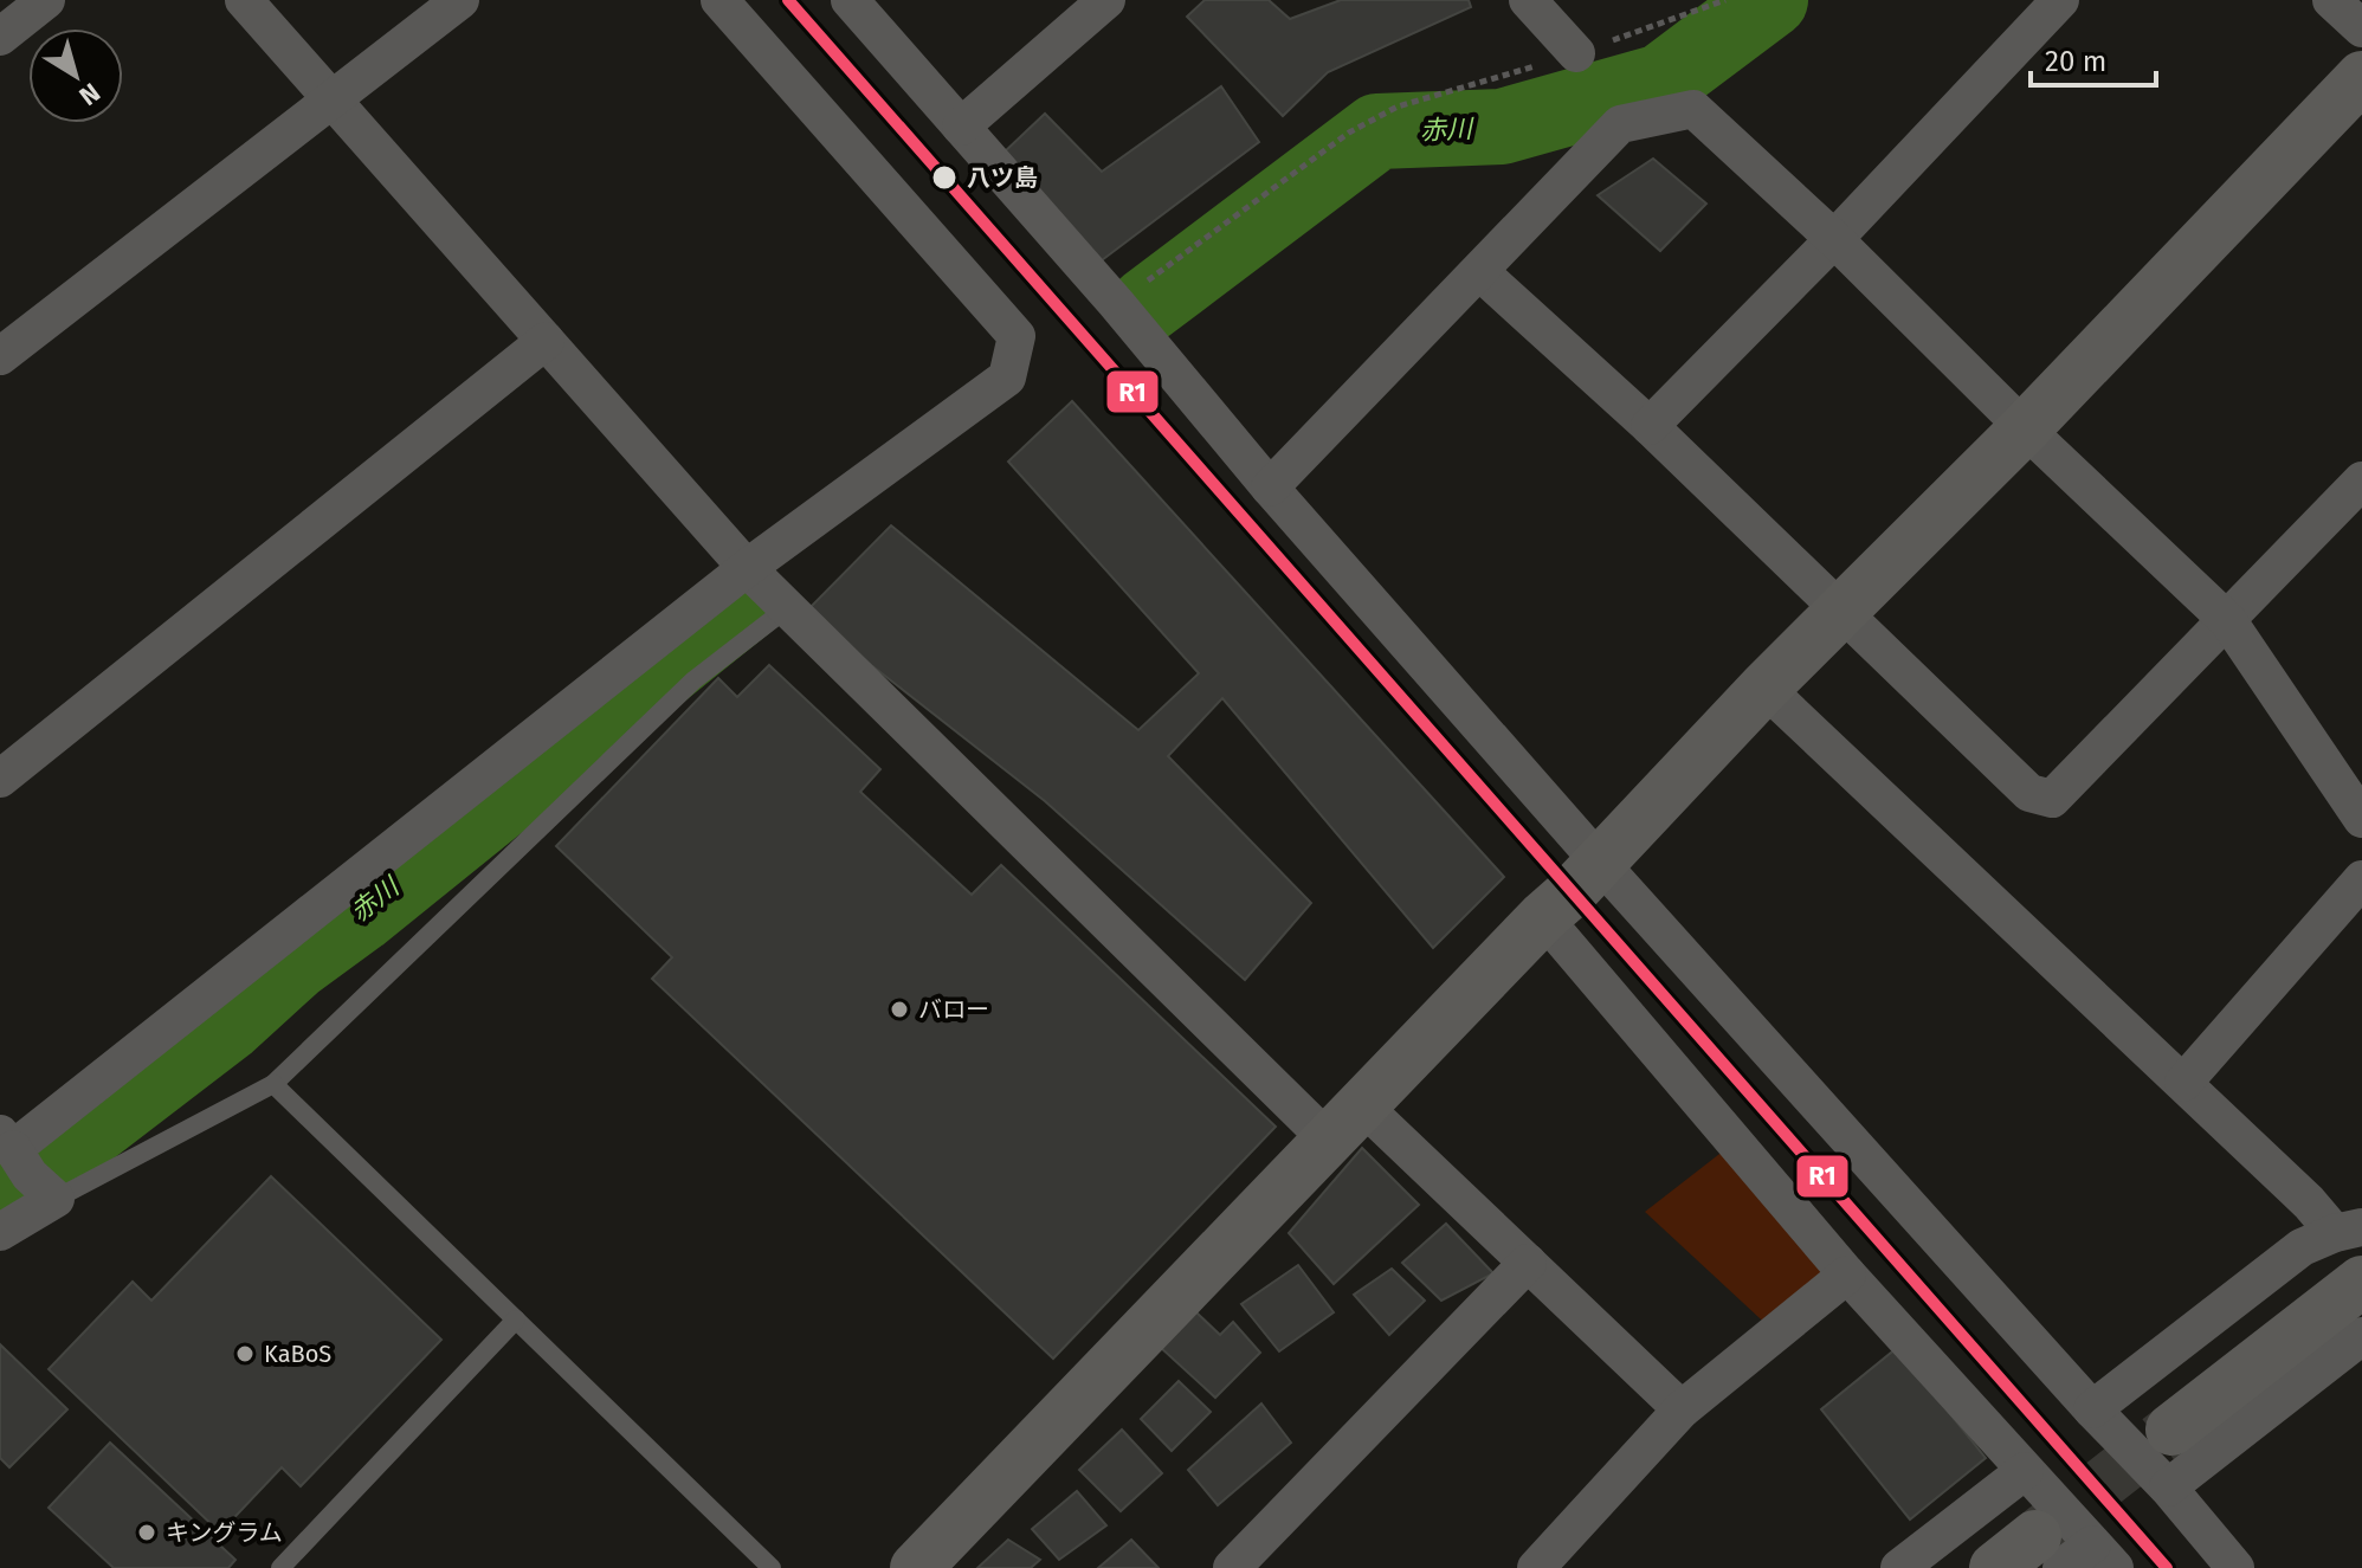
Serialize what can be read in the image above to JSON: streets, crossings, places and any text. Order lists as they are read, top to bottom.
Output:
{
  "water": ["赤川"],
  "places": [
    "八ツ島",
    "バロー",
    "KaBoS",
    "キングラム"
  ],
  "lines": ["transit line R1"],
  "scale_bar": "20 m",
  "north": "bottom right"
}
